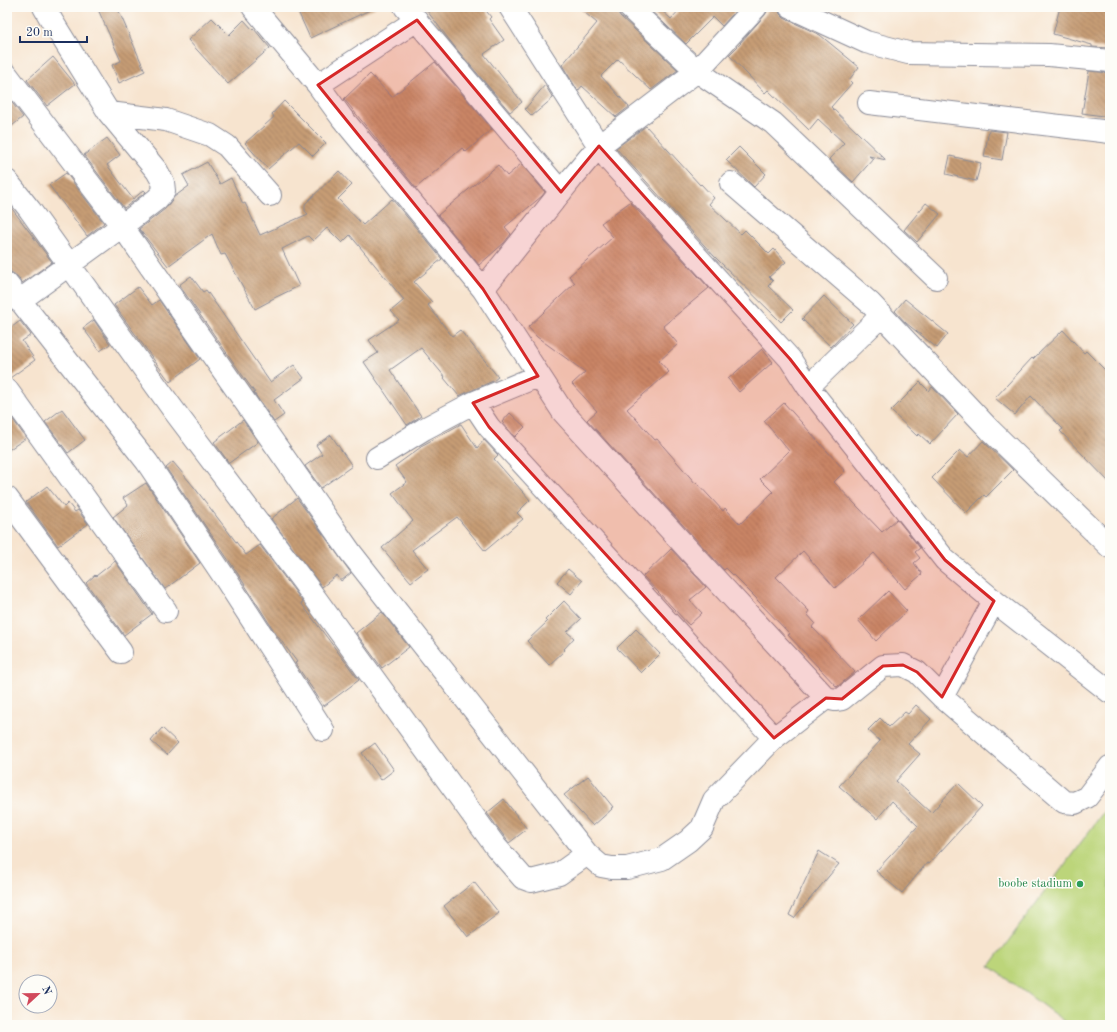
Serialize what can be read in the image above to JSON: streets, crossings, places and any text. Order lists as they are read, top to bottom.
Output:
{
  "places": ["boobe stadium"],
  "scale_bar": "20 m",
  "north": "right"
}
